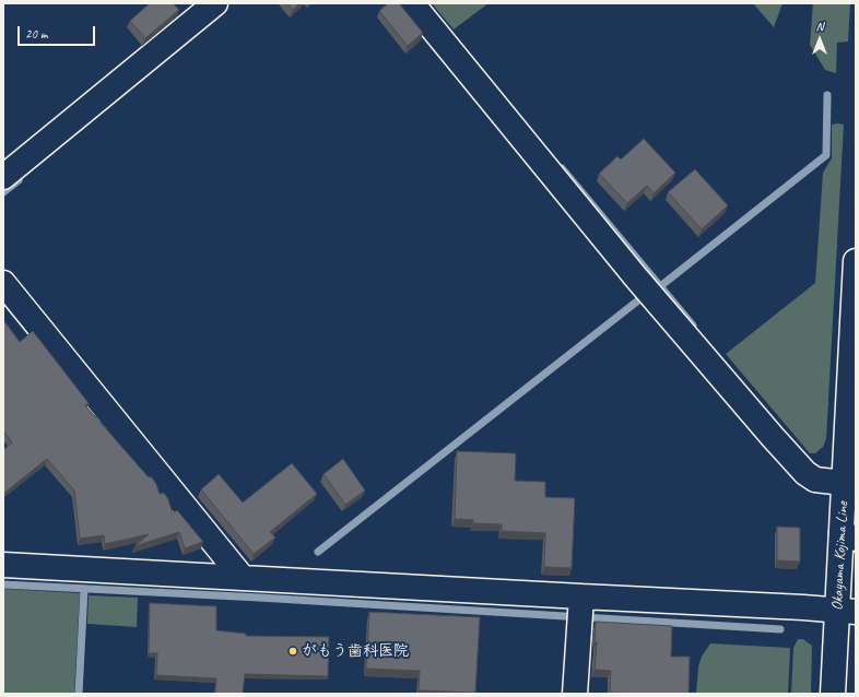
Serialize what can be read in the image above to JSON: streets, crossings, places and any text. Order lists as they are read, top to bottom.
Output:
{
  "streets": {
    "street": ["Okayama Kojima Line"]
  },
  "places": ["がもう歯科医院"],
  "scale_bar": "20 m",
  "north": "top"
}
